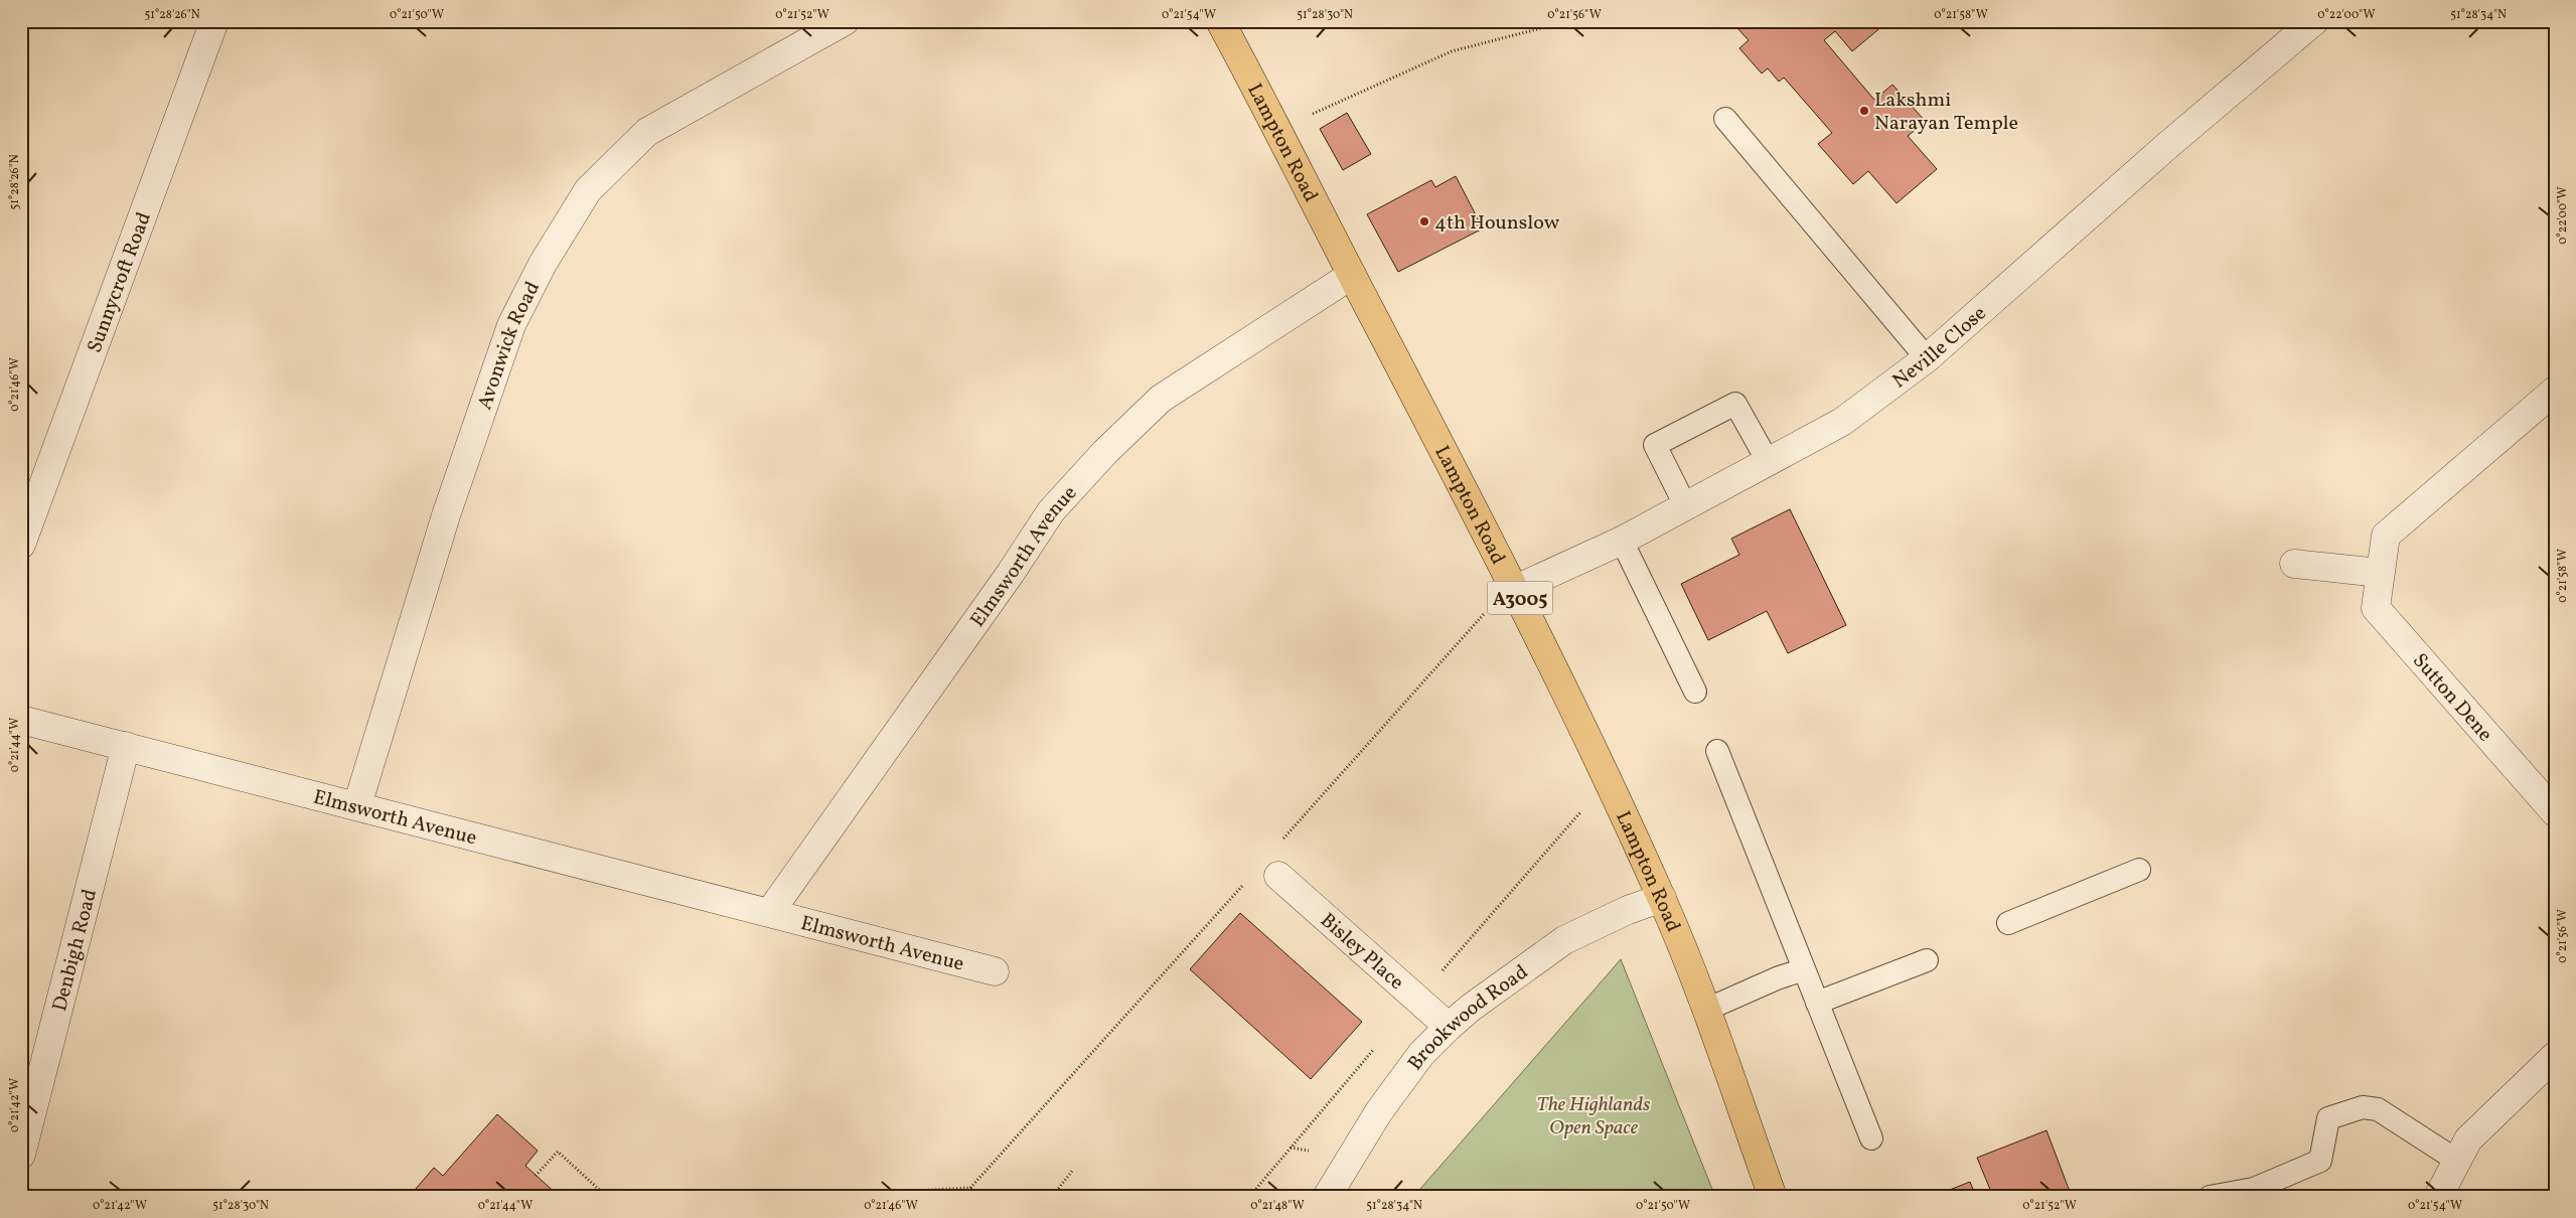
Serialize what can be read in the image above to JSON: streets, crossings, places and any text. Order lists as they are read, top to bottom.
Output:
{
  "streets": {
    "main road": ["Lampton Road", "A3005"],
    "street": [
      "Sunnycroft Road",
      "Avonwick Road",
      "Neville Close",
      "Elmsworth Avenue",
      "Sutton Dene",
      "Denbigh Road",
      "Bisley Place",
      "Brookwood Road"
    ]
  },
  "crossings": [
    ["Lampton Road", "Neville Close"],
    ["Lampton Road", "Elmsworth Avenue"],
    ["Lampton Road", "Brookwood Road"],
    ["Avonwick Road", "Elmsworth Avenue"],
    ["Elmsworth Avenue", "Denbigh Road"],
    ["Bisley Place", "Brookwood Road"]
  ],
  "parks": ["The Highlands Open Space"],
  "places": ["Lakshmi Narayan Temple", "4th Hounslow"],
  "coordinates": [
    "51°28'26\"N",
    "0°21'50\"W",
    "0°21'52\"W",
    "0°21'54\"W",
    "51°28'30\"N",
    "0°21'56\"W",
    "0°21'58\"W",
    "0°22'00\"W",
    "51°28'34\"N",
    "0°21'46\"W",
    "0°21'44\"W",
    "0°21'42\"W",
    "0°21'48\"W"
  ]
}
